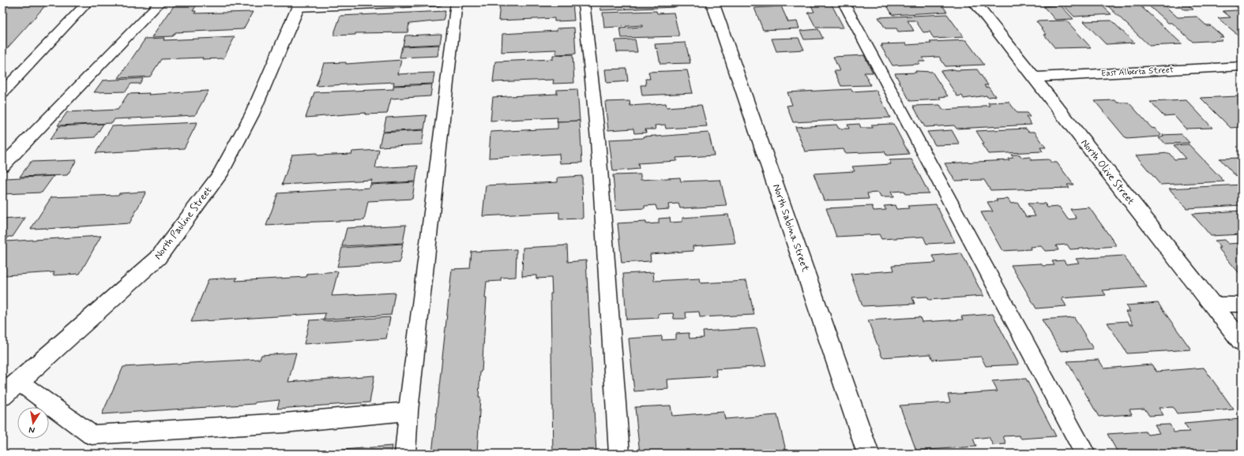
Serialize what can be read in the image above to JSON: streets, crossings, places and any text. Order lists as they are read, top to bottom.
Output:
{
  "streets": {
    "street": [
      "East Alberta Street",
      "North Olive Street",
      "North Pauline Street",
      "North Sabina Street"
    ]
  },
  "crossings": [
    ["East Alberta Street", "North Olive Street"]
  ],
  "north": "bottom"
}
